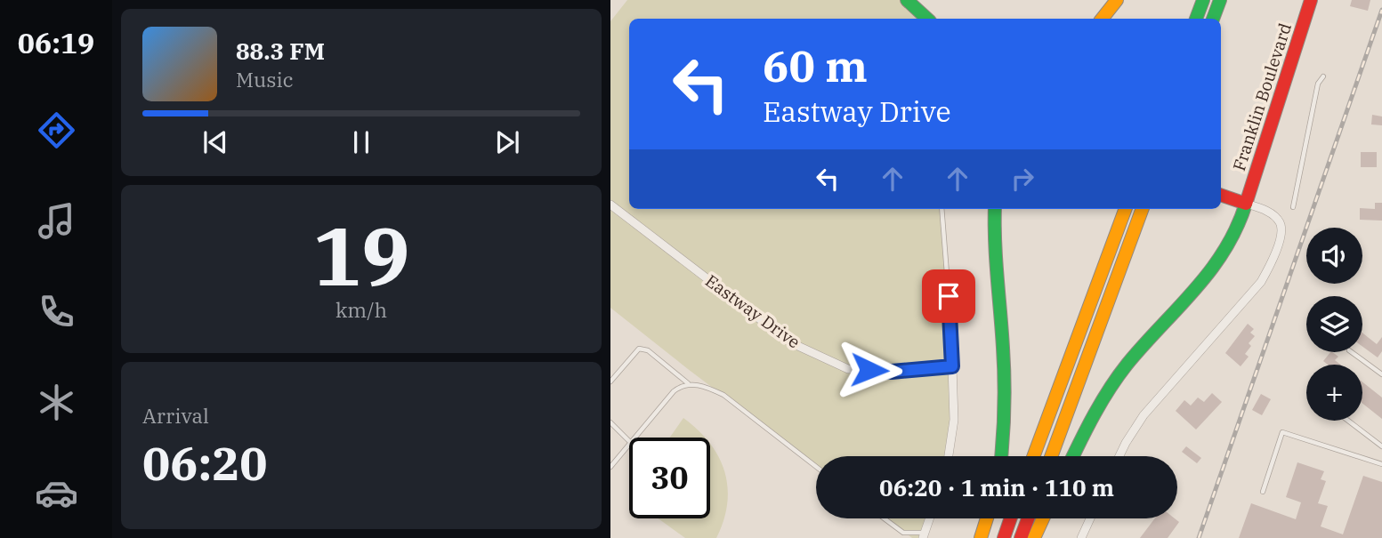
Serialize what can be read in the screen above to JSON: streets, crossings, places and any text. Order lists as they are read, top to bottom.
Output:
{
  "streets": {
    "main road": ["Franklin Boulevard"],
    "street": ["Eastway Drive"]
  },
  "page": {
    "tabs": "06:19",
    "turn": ["60 m", "Eastway Drive"],
    "song": ["88.3 FM", "Music"],
    "tile": [
      ["19", "km/h"],
      ["Arrival", "06:20"]
    ],
    "map_buttons": "+",
    "limit": "30",
    "trip": "06:20 · 1 min · 110 m"
  }
}
